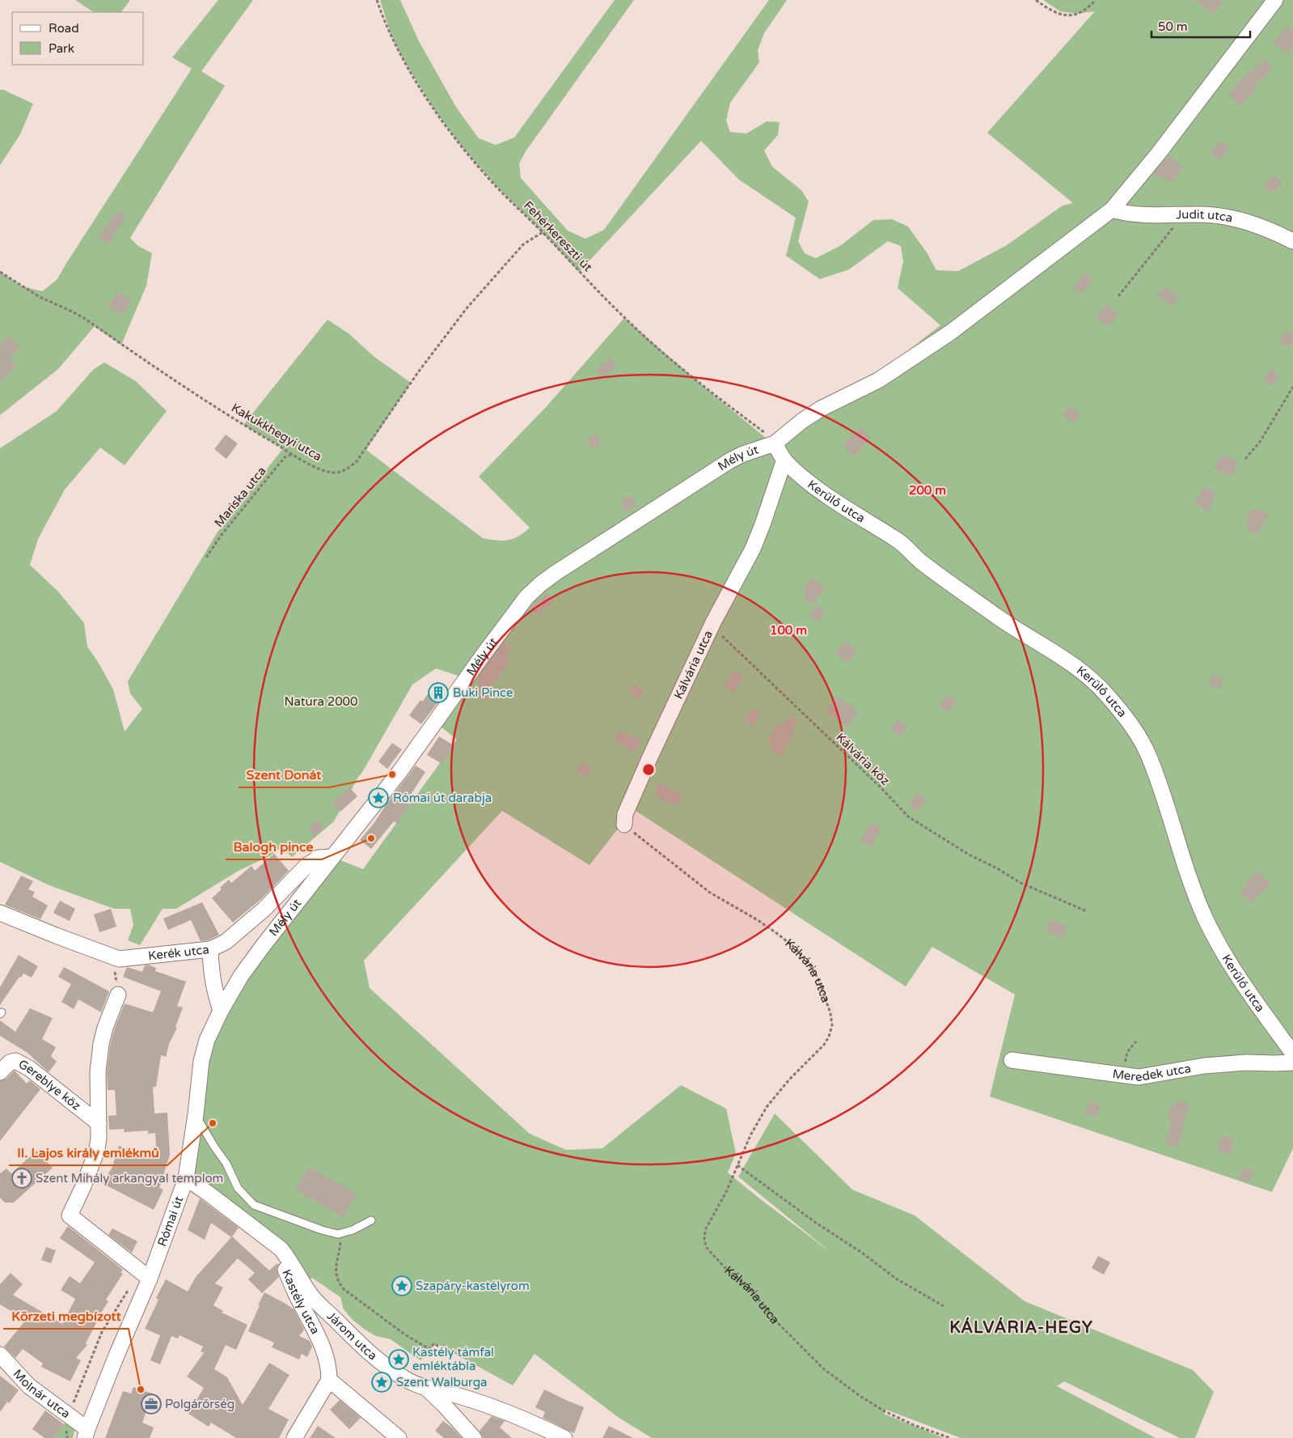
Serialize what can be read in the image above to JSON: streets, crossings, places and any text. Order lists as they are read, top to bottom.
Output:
{
  "streets": {
    "street": [
      "Judit utca",
      "Mély út",
      "Kerülő utca",
      "Kálvária utca",
      "Kerék utca",
      "Meredek utca",
      "Gereblye köz",
      "Római út",
      "Kastély utca",
      "Járom utca",
      "Molnár utca"
    ],
    "path": [
      "Fehérkereszti út",
      "Kakukkhegyi utca",
      "Mariska utca",
      "Kálvária köz"
    ]
  },
  "crossings": [
    ["Fehérkereszti út", "Kakukkhegyi utca"],
    ["Fehérkereszti út", "Mély út"],
    ["Fehérkereszti út", "Kerülő utca"],
    ["Kakukkhegyi utca", "Mariska utca"],
    ["Mély út", "Kerülő utca"],
    ["Mély út", "Kerék utca"],
    ["Mély út", "Római út"],
    ["Kerülő utca", "Kálvária utca"],
    ["Kálvária utca", "Kálvária köz"],
    ["Római út", "Molnár utca"],
    ["Kastély utca", "Járom utca"]
  ],
  "districts": ["KÁLVÁRIA-HEGY"],
  "parks": ["Natura 2000"],
  "places": {
    "building": ["Buki Pince"],
    "other": [
      "Szent Donát",
      "Balogh pince",
      "II. Lajos király emlékmű",
      "Körzeti megbízott"
    ],
    "place": [
      "Római út darabja",
      "Szapáry-kastélyrom",
      "Kastély támfal emléktábla",
      "Szent Walburga"
    ],
    "church": ["Szent Mihály arkangyal templom"],
    "office": ["Polgárőrség"]
  },
  "legend": ["Road", "Park"],
  "scale_bar": "50 m",
  "rings": ["200 m", "100 m"]
}
